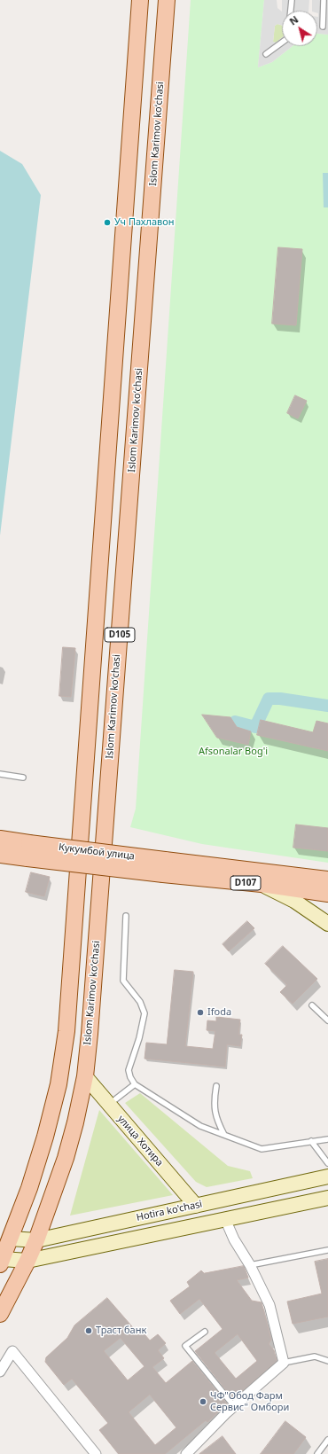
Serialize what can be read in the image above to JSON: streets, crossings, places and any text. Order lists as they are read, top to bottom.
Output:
{
  "streets": {
    "main road": [
      "Islom Karimov koʻchasi",
      "D105",
      "Кукумбой улица",
      "D107",
      "улица Хотира",
      "Hotira ko'chasi"
    ]
  },
  "crossings": [
    ["Islom Karimov koʻchasi", "улица Хотира"],
    ["Islom Karimov koʻchasi", "Hotira ko'chasi"],
    ["D105", "Hotira ko'chasi"],
    ["Кукумбой улица", "D107"],
    ["улица Хотира", "Hotira ko'chasi"]
  ],
  "parks": ["Afsonalar Bog'i"],
  "places": [
    "Уч Пахлавон",
    "Ifoda",
    "Траст банк",
    "ЧФ\"Обод Фарм Сервис\" Омбори"
  ],
  "north": "top left"
}
